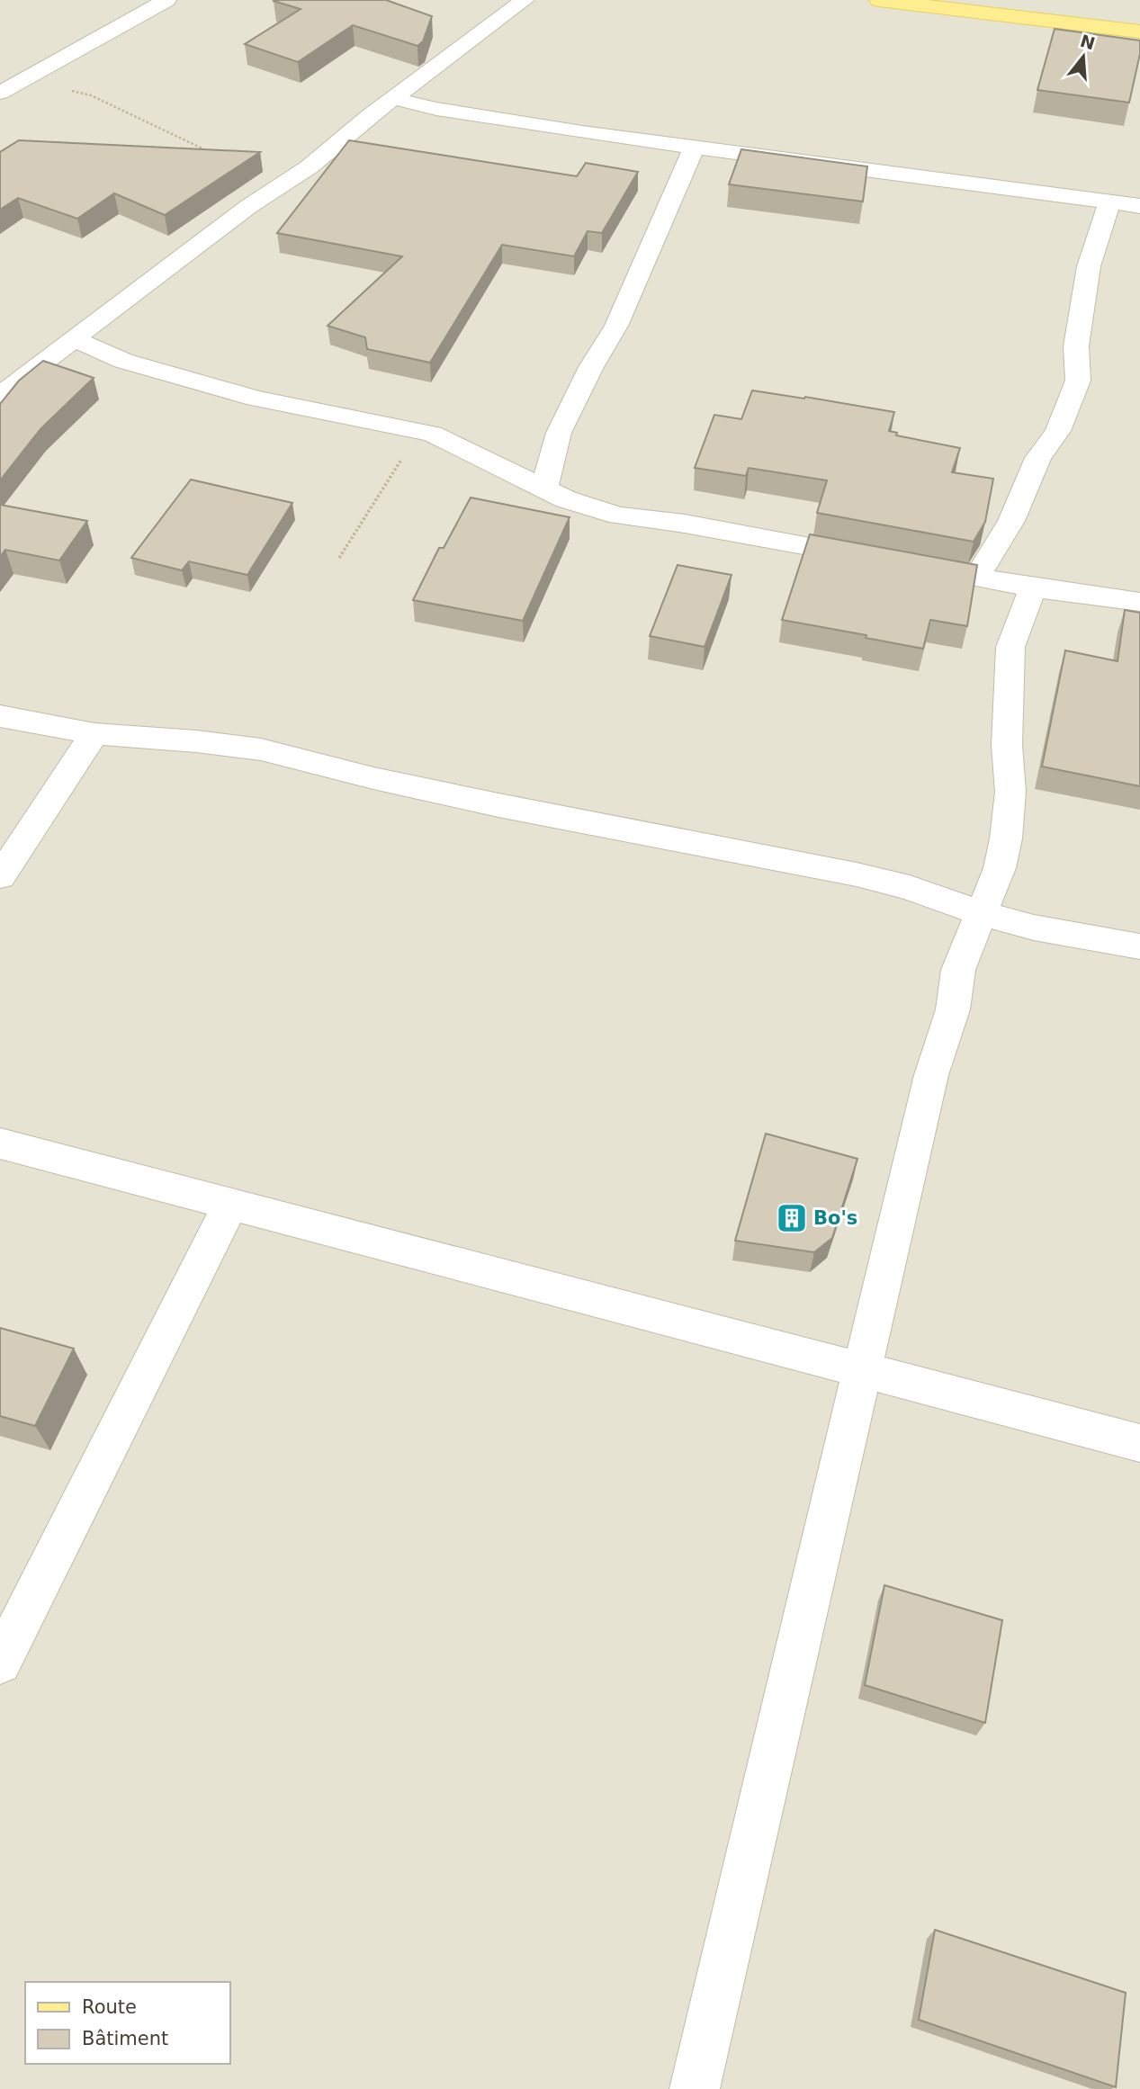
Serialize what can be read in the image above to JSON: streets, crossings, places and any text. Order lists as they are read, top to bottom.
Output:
{
  "places": {
    "building": ["Bo's"]
  },
  "legend": ["Route", "Bâtiment"],
  "north": "top"
}
